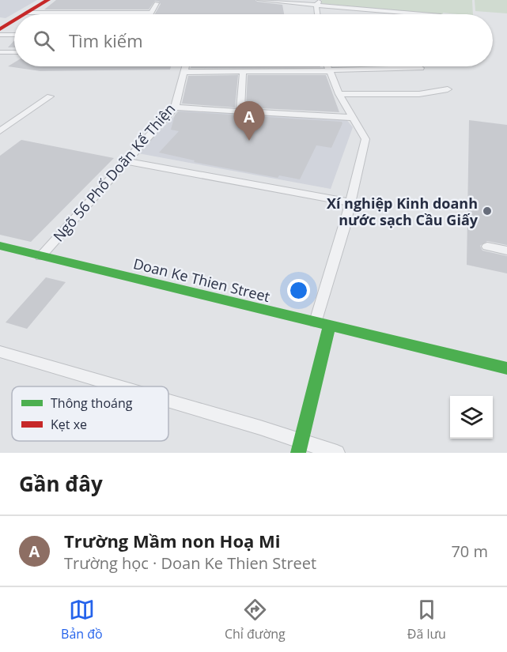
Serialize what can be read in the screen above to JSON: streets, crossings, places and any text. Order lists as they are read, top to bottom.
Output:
{
  "streets": {
    "street": ["Doan Ke Thien Street"],
    "lane": ["Ngõ 56 Phố Doãn Kế Thiện"]
  },
  "crossings": [
    ["Ngõ 56 Phố Doãn Kế Thiện", "Doan Ke Thien Street"]
  ],
  "places": ["Xí nghiệp Kinh doanh nước sạch Cầu Giấy"],
  "legend": ["Thông thoáng", "Kẹt xe"],
  "page": {
    "search": "Tìm kiếm",
    "pins": "A",
    "heading": "Gần đây",
    "list": [
      {
        "mark": "A",
        "name": "Trường Mầm non Hoạ Mi",
        "note": "Trường học · Doan Ke Thien Street",
        "value": "70 m"
      }
    ],
    "nav": ["Bản đồ", "Chỉ đường", "Đã lưu"]
  }
}
